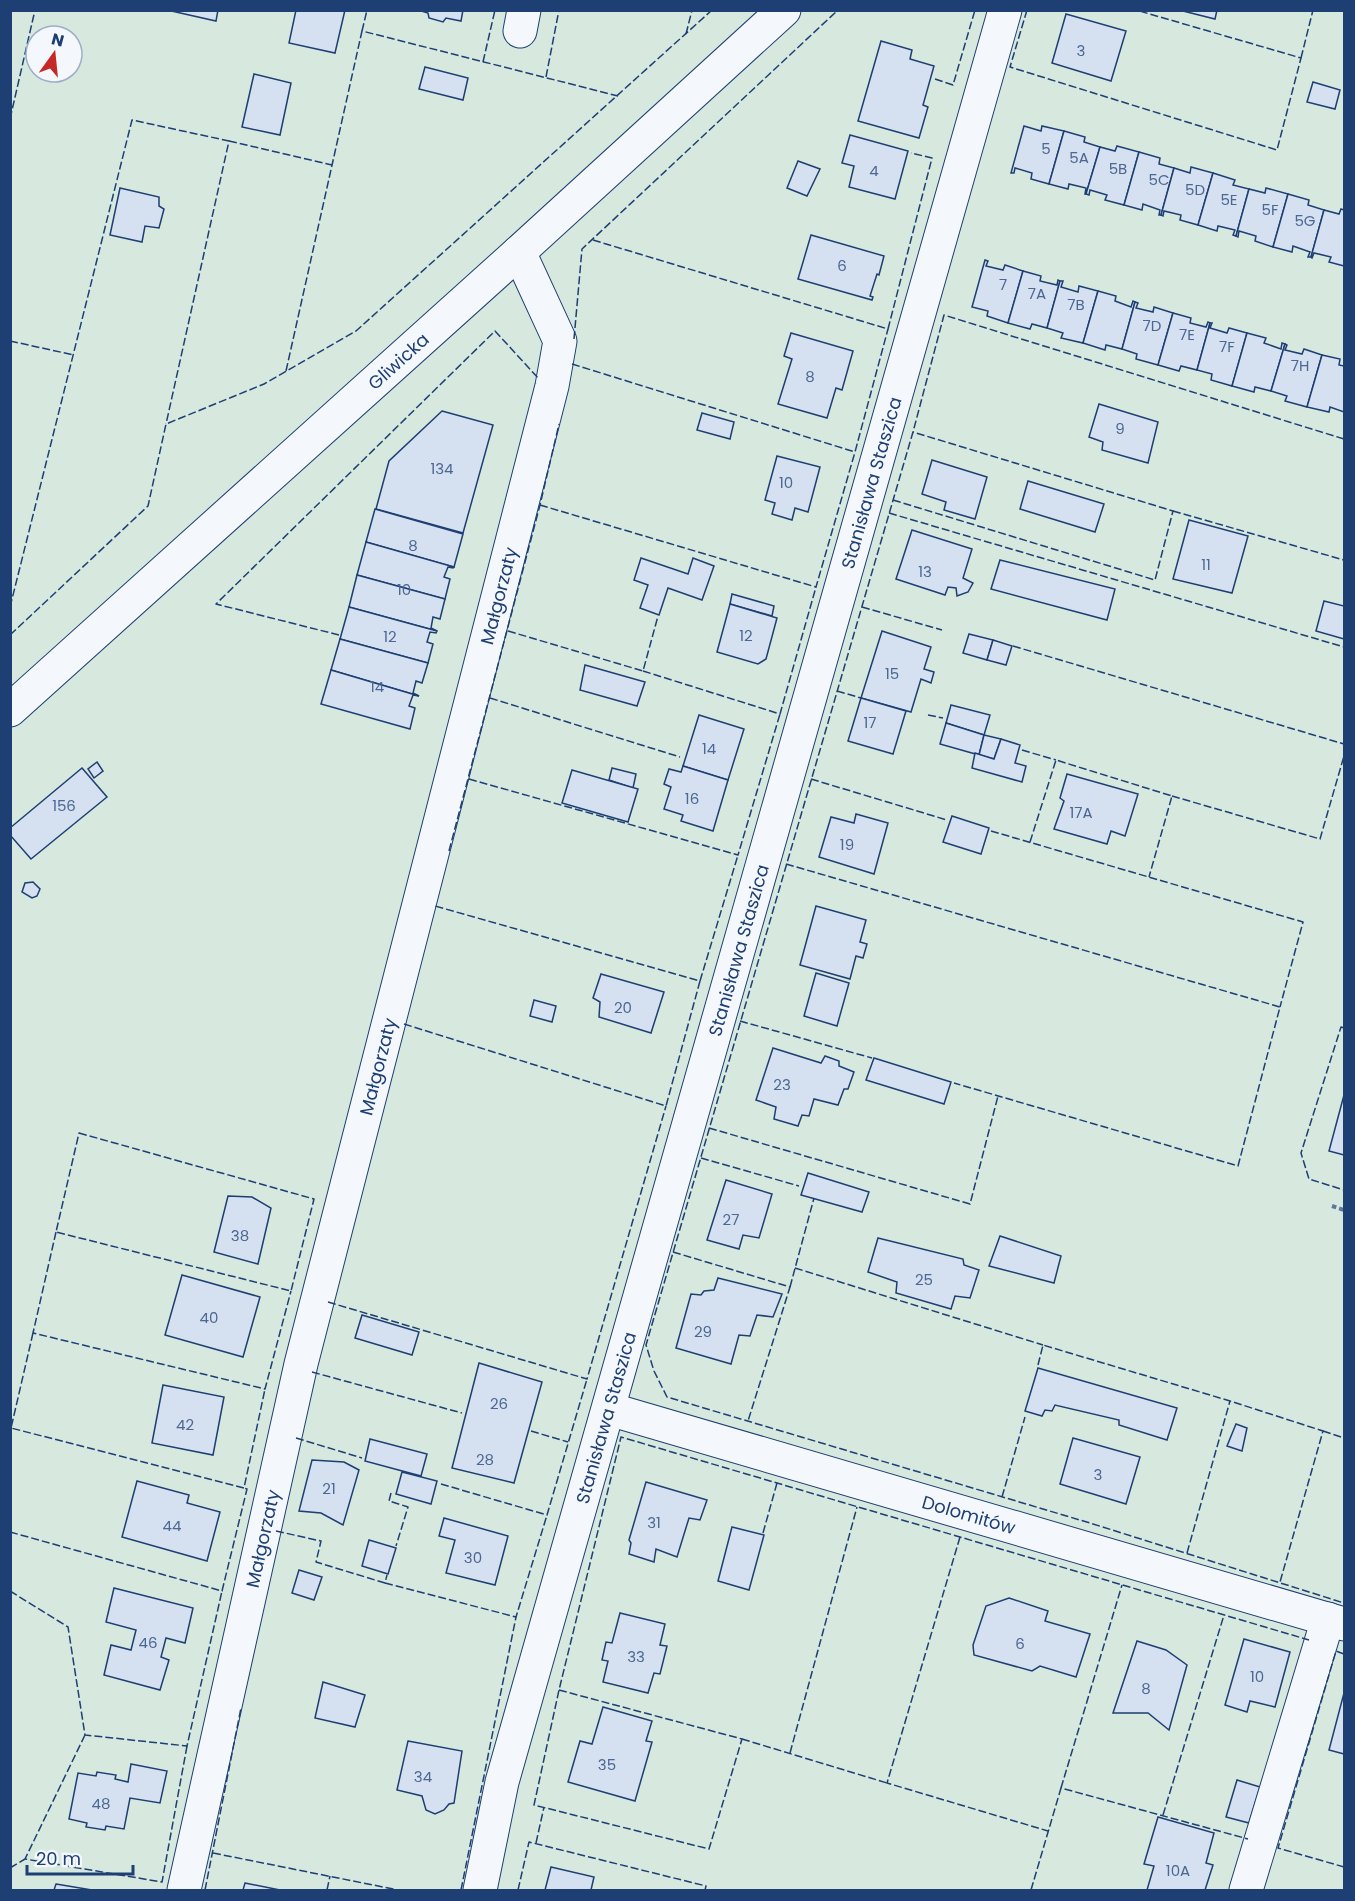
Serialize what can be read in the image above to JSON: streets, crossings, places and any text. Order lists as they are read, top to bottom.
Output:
{
  "streets": {
    "street": [
      "Gliwicka",
      "Stanisława Staszica",
      "Małgorzaty",
      "Dolomitów"
    ]
  },
  "crossings": [
    ["Gliwicka", "Małgorzaty"],
    ["Stanisława Staszica", "Dolomitów"]
  ],
  "house_numbers": [
    "3",
    "5",
    "5A",
    "5B",
    "4",
    "5C",
    "5D",
    "5E",
    "5F",
    "5G",
    "6",
    "7",
    "7A",
    "7B",
    "7D",
    "7E",
    "7F",
    "7H",
    "8",
    "9",
    "134",
    "10",
    "8",
    "11",
    "13",
    "10",
    "12",
    "12",
    "15",
    "14",
    "17",
    "14",
    "16",
    "156",
    "17A",
    "19",
    "20",
    "23",
    "27",
    "38",
    "25",
    "40",
    "29",
    "26",
    "42",
    "28",
    "3",
    "21",
    "31",
    "44",
    "30",
    "46",
    "6",
    "33",
    "10",
    "8",
    "35",
    "34",
    "48",
    "10A"
  ],
  "scale_bar": "20 m",
  "north": "top"
}
